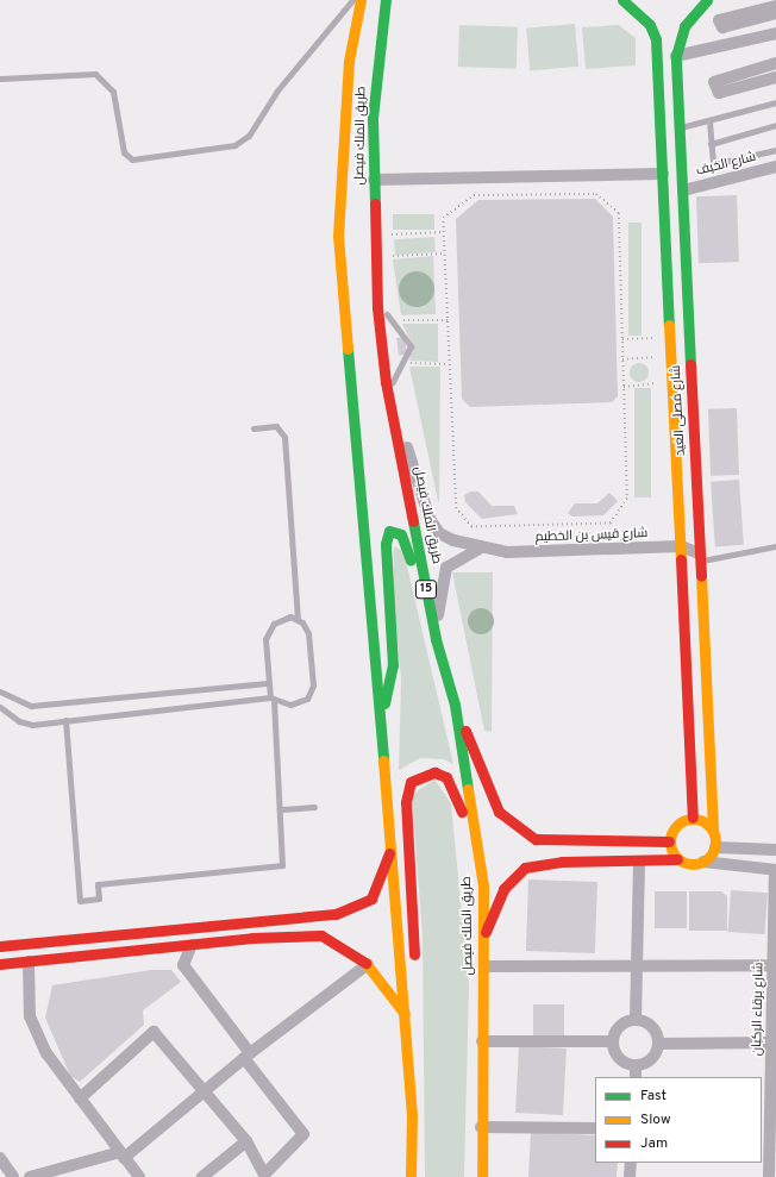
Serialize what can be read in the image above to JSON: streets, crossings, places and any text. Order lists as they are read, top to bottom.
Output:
{
  "streets": {
    "main road": ["طريق الملك فيصل", "شارع مصلى العيد", "15"],
    "street": ["شارع الخيف", "شارع قيس بن الخطيم", "شارع برقاء الركبان"]
  },
  "crossings": [
    ["طريق الملك فيصل", "شارع قيس بن الخطيم"],
    ["شارع الخيف", "شارع مصلى العيد"],
    ["شارع مصلى العيد", "شارع قيس بن الخطيم"]
  ],
  "legend": ["Fast", "Slow", "Jam"]
}
